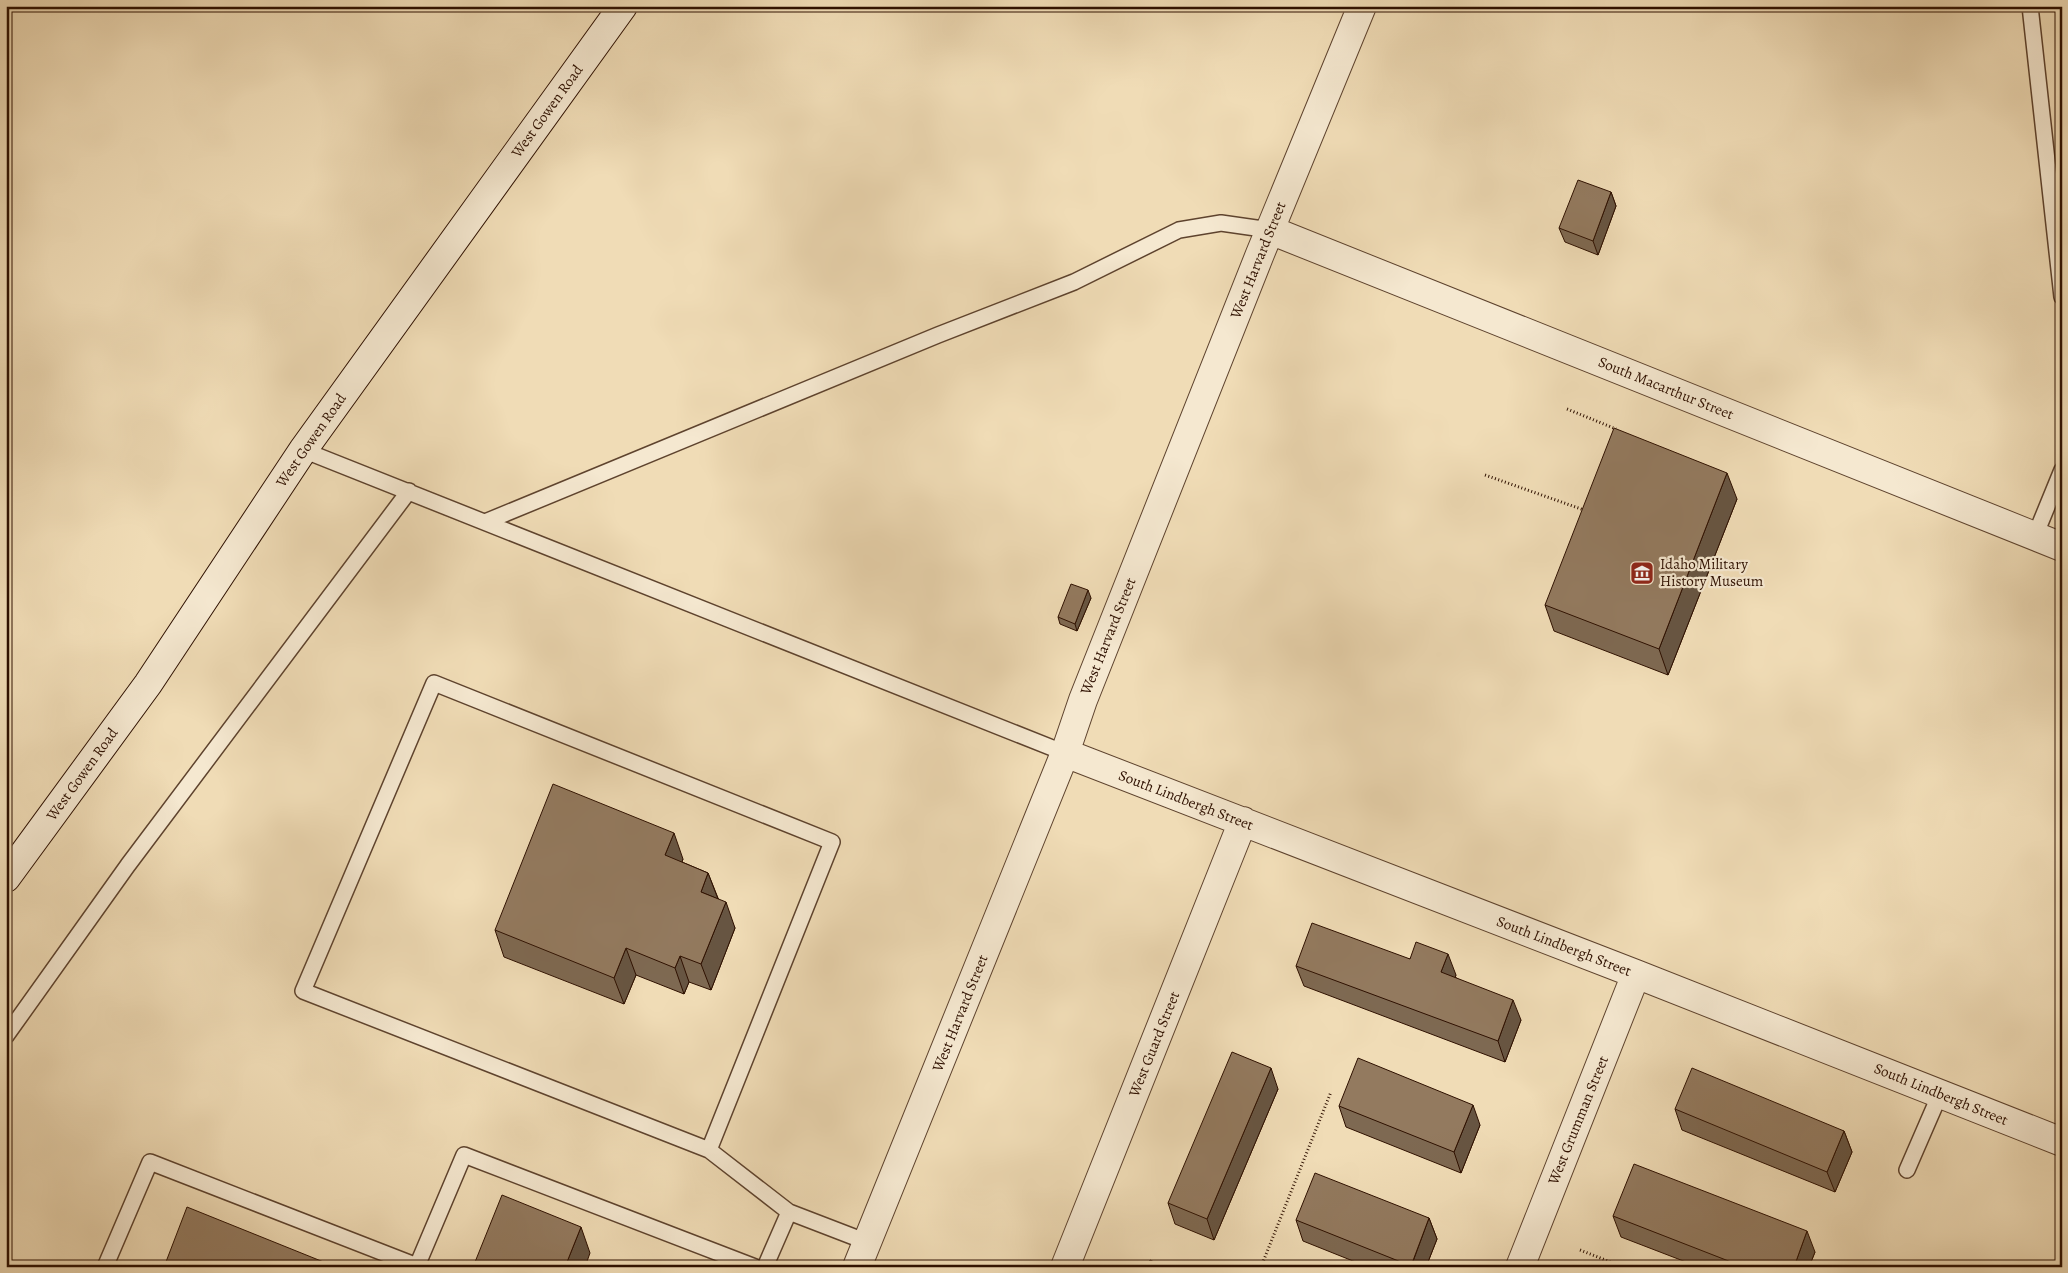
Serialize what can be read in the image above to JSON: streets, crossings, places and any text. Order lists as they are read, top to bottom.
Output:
{
  "streets": {
    "street": [
      "West Gowen Road",
      "West Harvard Street",
      "South Macarthur Street",
      "South Lindbergh Street",
      "West Guard Street",
      "West Grumman Street"
    ]
  },
  "crossings": [
    ["West Harvard Street", "South Macarthur Street"],
    ["West Harvard Street", "South Lindbergh Street"],
    ["South Lindbergh Street", "West Guard Street"],
    ["South Lindbergh Street", "West Grumman Street"]
  ],
  "places": {
    "museum": ["Idaho Military History Museum"]
  }
}
